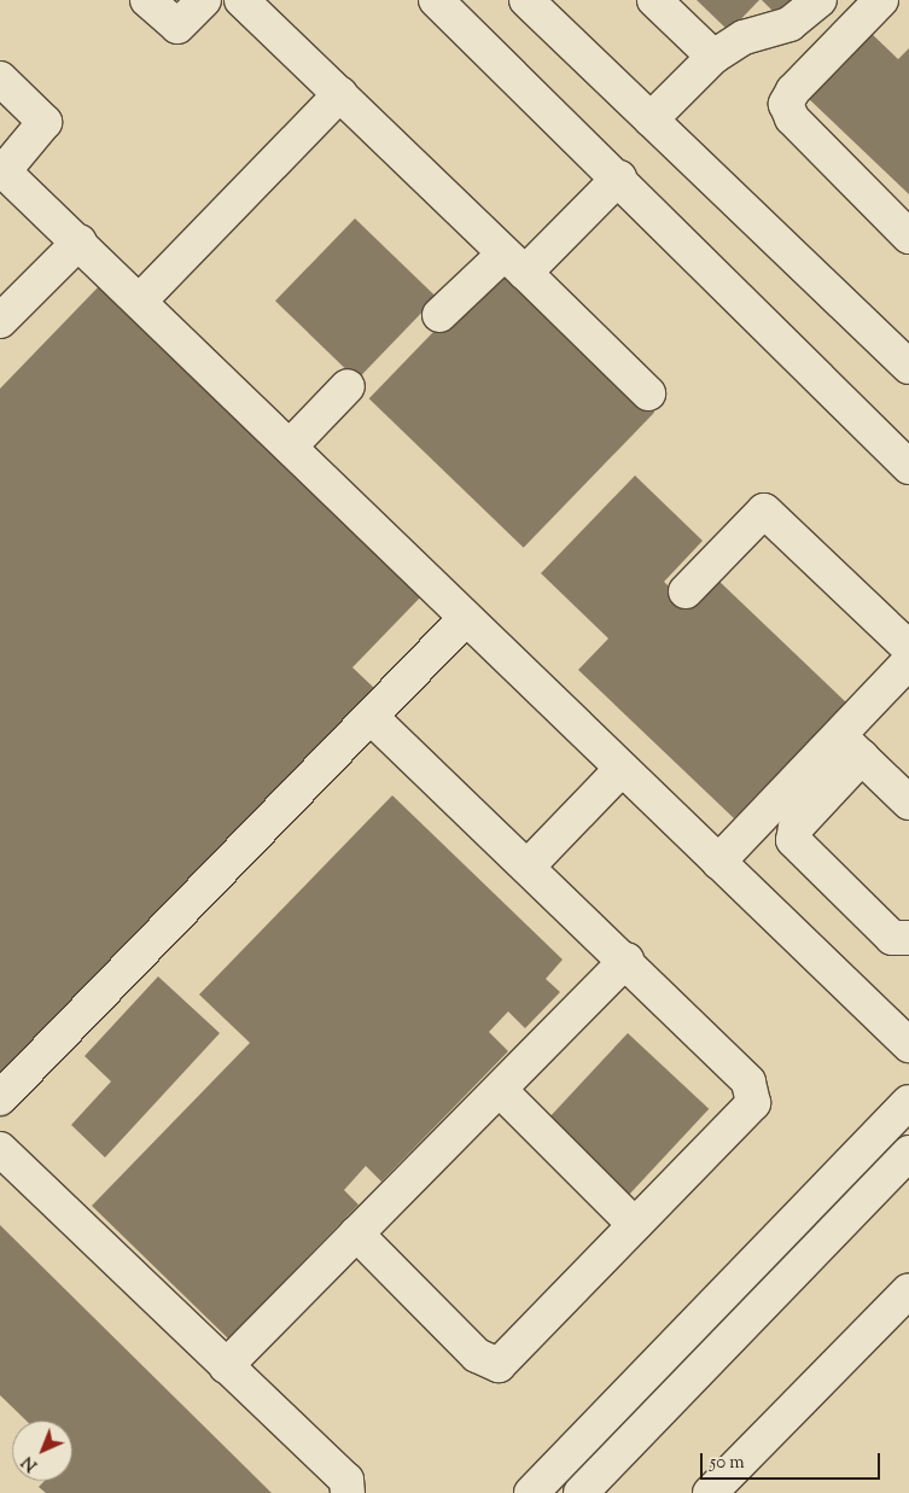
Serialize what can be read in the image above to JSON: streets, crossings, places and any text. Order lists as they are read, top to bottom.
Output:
{
  "scale_bar": "50 m",
  "north": "bottom left"
}
